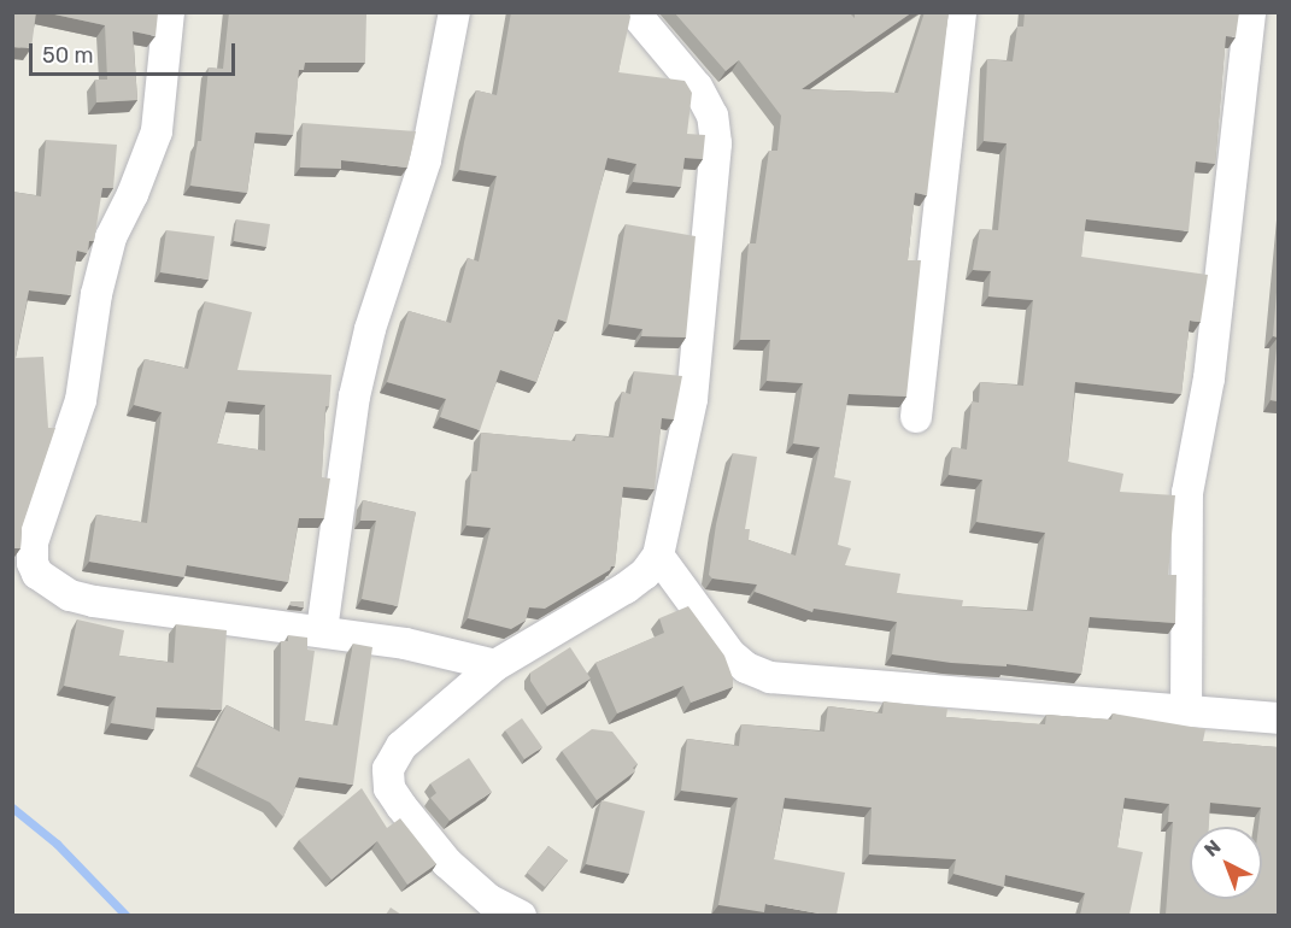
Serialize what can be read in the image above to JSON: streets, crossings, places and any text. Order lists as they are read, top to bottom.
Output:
{
  "scale_bar": "50 m",
  "north": "top left"
}
